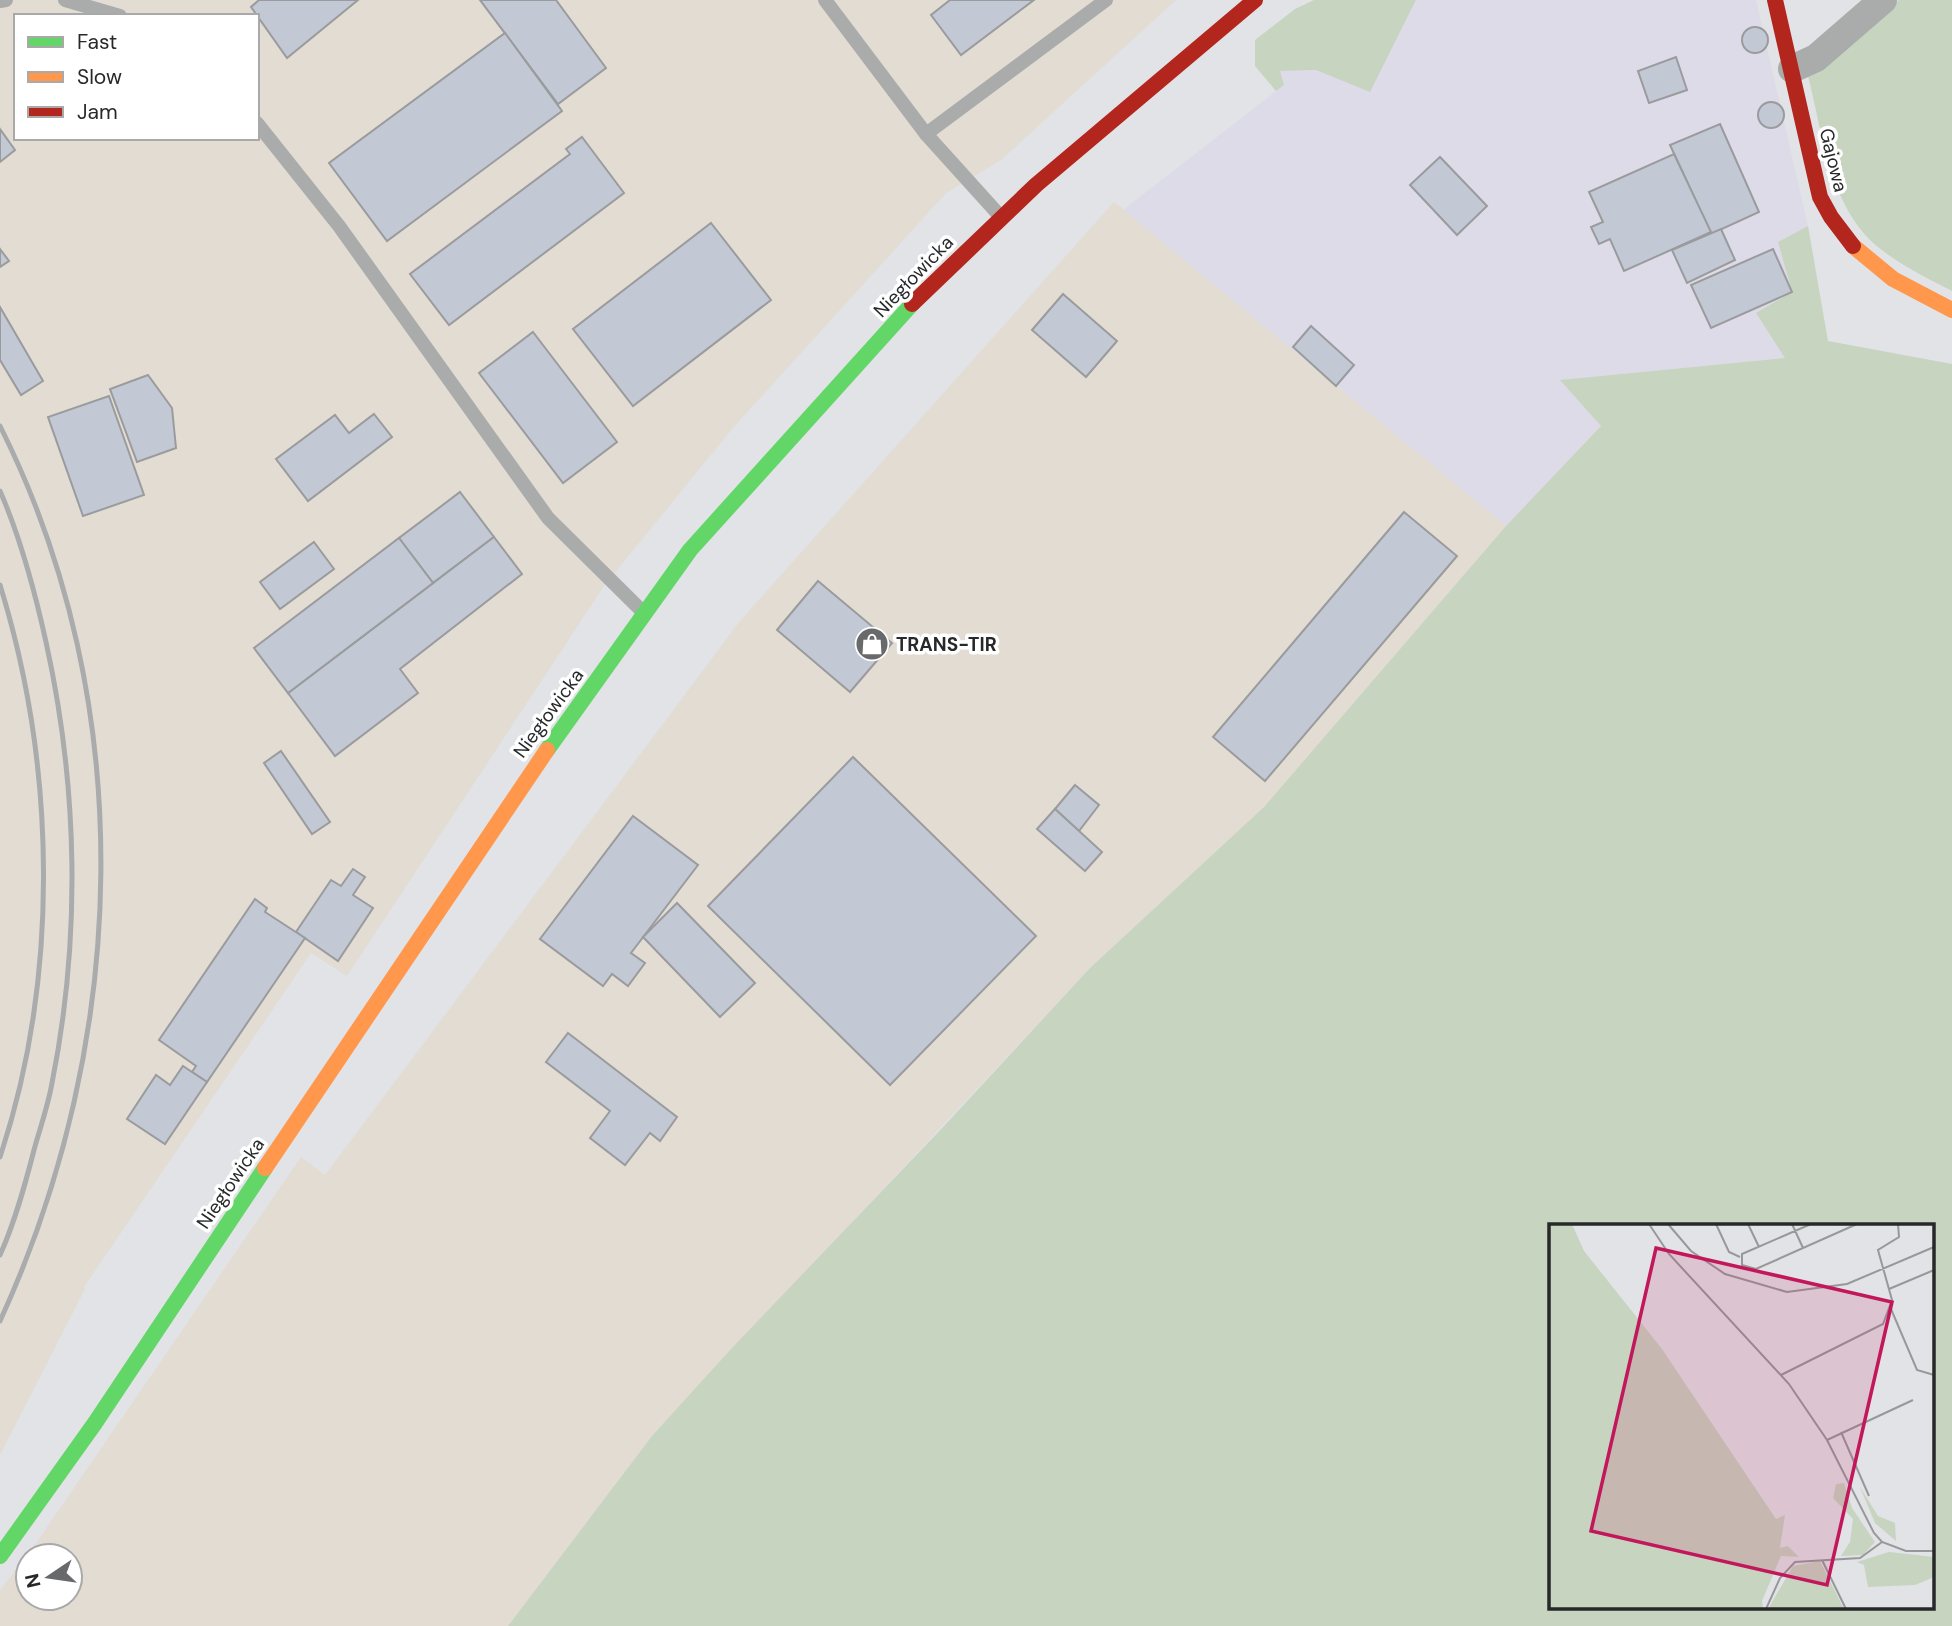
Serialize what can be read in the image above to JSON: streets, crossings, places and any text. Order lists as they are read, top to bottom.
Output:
{
  "streets": {
    "street": ["Gajowa", "Niegłowicka"]
  },
  "places": {
    "shop": ["TRANS-TIR"]
  },
  "legend": ["Fast", "Slow", "Jam"],
  "north": "left"
}
